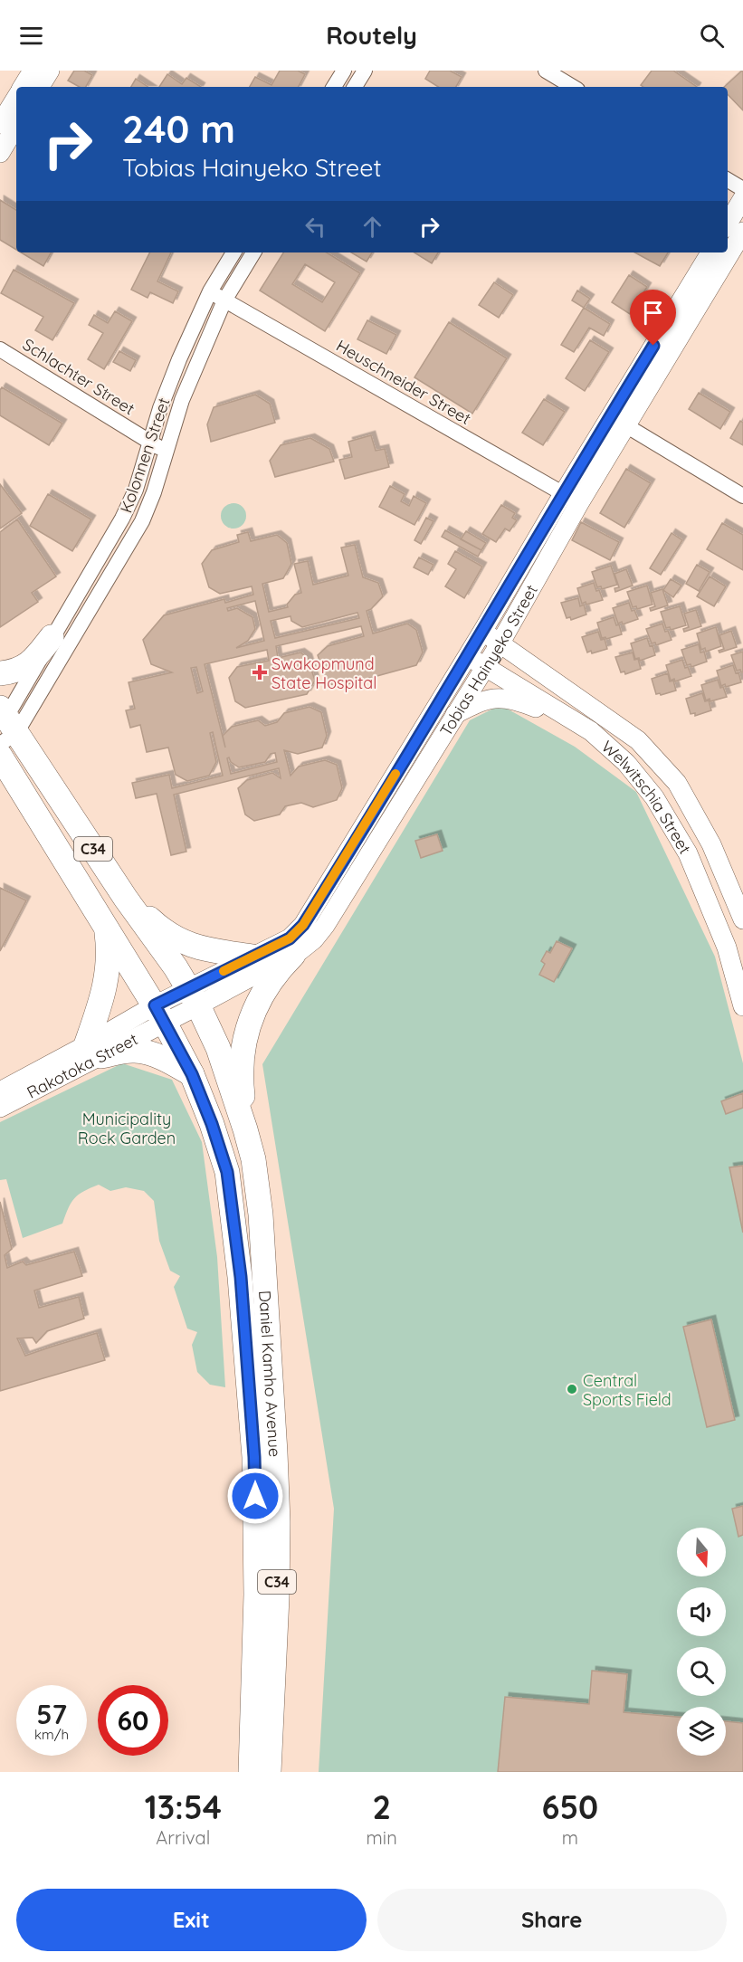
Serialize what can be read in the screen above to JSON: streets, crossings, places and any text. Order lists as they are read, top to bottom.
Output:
{
  "streets": {
    "main road": ["C34", "Daniel Kamho Avenue"],
    "street": [
      "Schlachter Street",
      "Heuschneider Street",
      "Kolonnen Street",
      "Tobias Hainyeko Street",
      "Welwitschia Street",
      "Rakotoka Street"
    ]
  },
  "crossings": [
    ["Schlachter Street", "Kolonnen Street"],
    ["Heuschneider Street", "Kolonnen Street"],
    ["Heuschneider Street", "Tobias Hainyeko Street"],
    ["Kolonnen Street", "C34"],
    ["Tobias Hainyeko Street", "Welwitschia Street"],
    ["Tobias Hainyeko Street", "C34"],
    ["Tobias Hainyeko Street", "Rakotoka Street"],
    ["Tobias Hainyeko Street", "Daniel Kamho Avenue"],
    ["C34", "Rakotoka Street"],
    ["C34", "Daniel Kamho Avenue"],
    ["Rakotoka Street", "Daniel Kamho Avenue"]
  ],
  "parks": ["Municipality Rock Garden"],
  "places": {
    "health": ["Swakopmund State Hospital"],
    "other": ["Central Sports Field"]
  },
  "north": "bottom",
  "page": {
    "header": "Routely",
    "turn": ["240 m", "Tobias Hainyeko Street"],
    "speed": "57 km/h",
    "limit": "60",
    "eta": [
      "13:54",
      "Arrival",
      "2",
      "min",
      "650",
      "m"
    ],
    "buttons": ["Exit", "Share"]
  }
}
